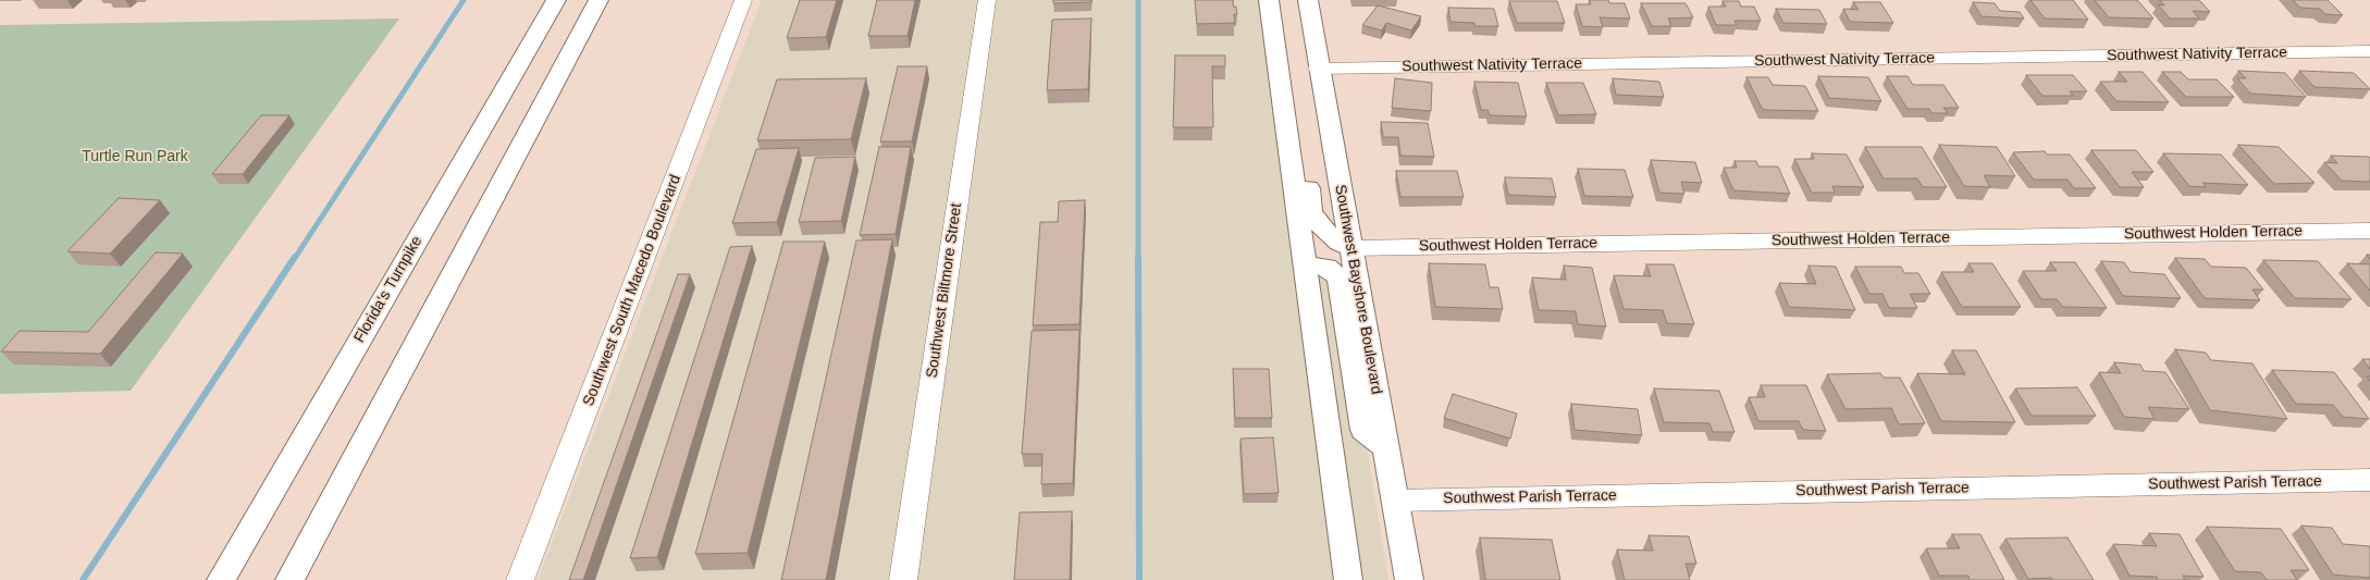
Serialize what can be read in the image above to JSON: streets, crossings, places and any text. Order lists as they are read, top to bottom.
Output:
{
  "streets": {
    "main road": ["Florida's Turnpike", "Southwest Bayshore Boulevard"],
    "street": [
      "Southwest Nativity Terrace",
      "Southwest Holden Terrace",
      "Southwest South Macedo Boulevard",
      "Southwest Biltmore Street",
      "Southwest Parish Terrace"
    ]
  },
  "crossings": [
    ["Southwest Nativity Terrace", "Southwest Bayshore Boulevard"],
    ["Southwest Holden Terrace", "Southwest Bayshore Boulevard"],
    ["Southwest Bayshore Boulevard", "Southwest Parish Terrace"]
  ],
  "parks": ["Turtle Run Park"]
}
